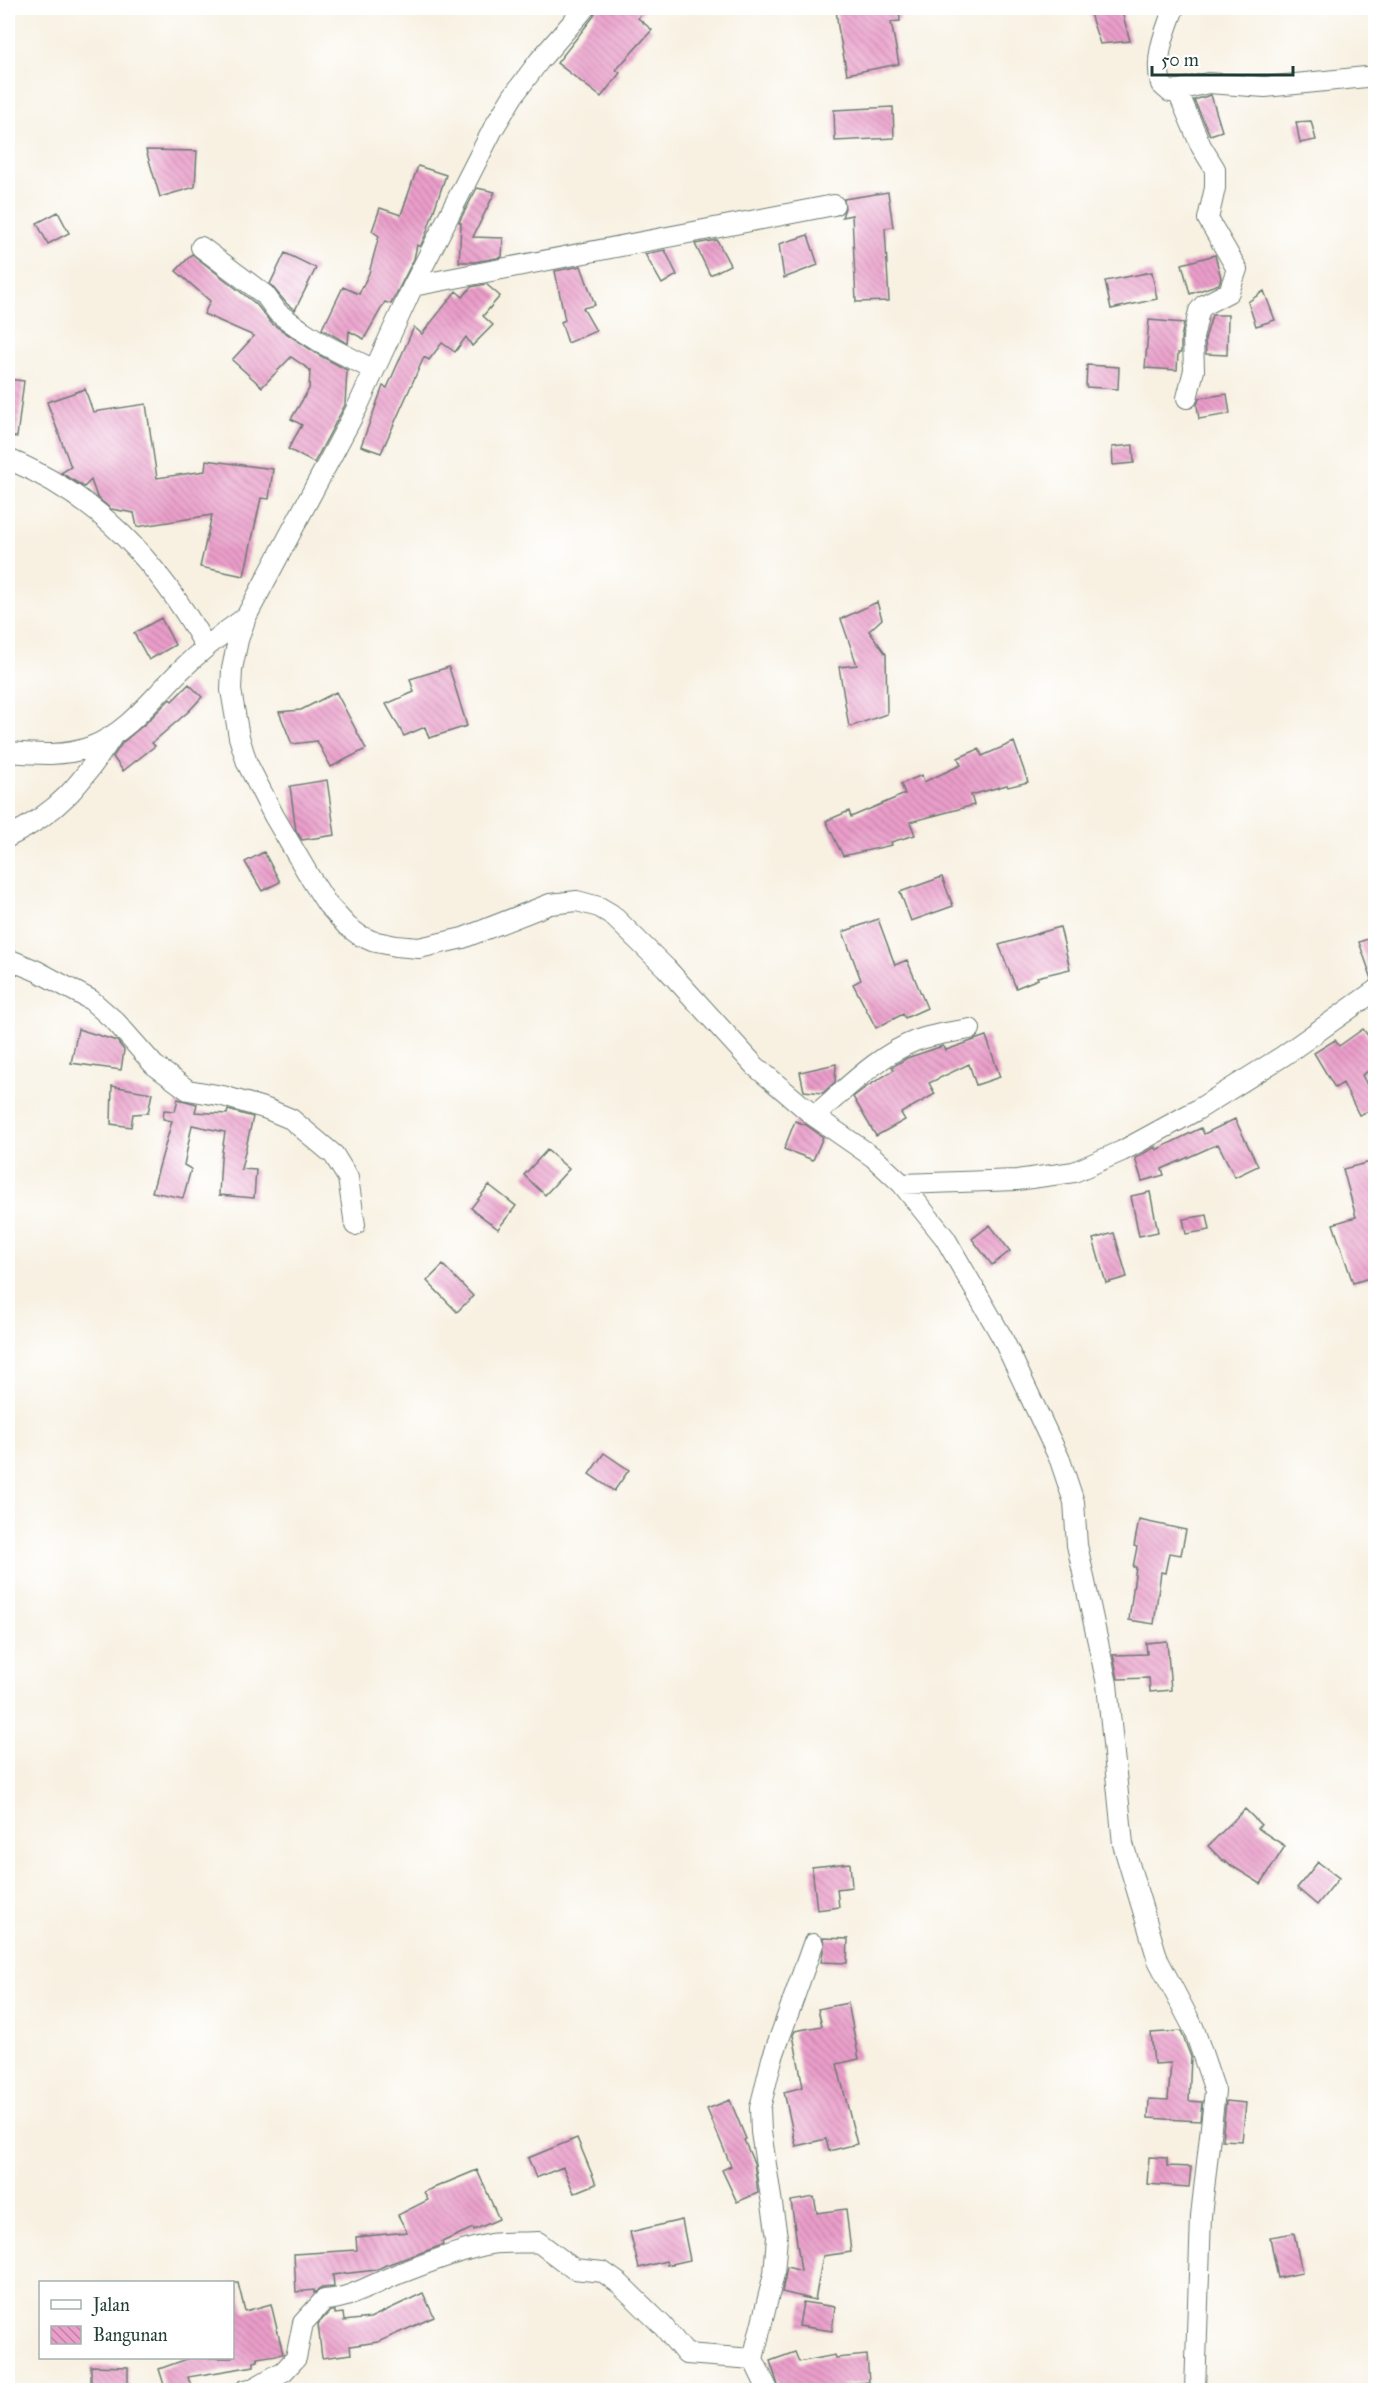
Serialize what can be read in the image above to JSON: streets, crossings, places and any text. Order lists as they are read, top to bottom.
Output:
{
  "legend": ["Jalan", "Bangunan"],
  "scale_bar": "50 m"
}
